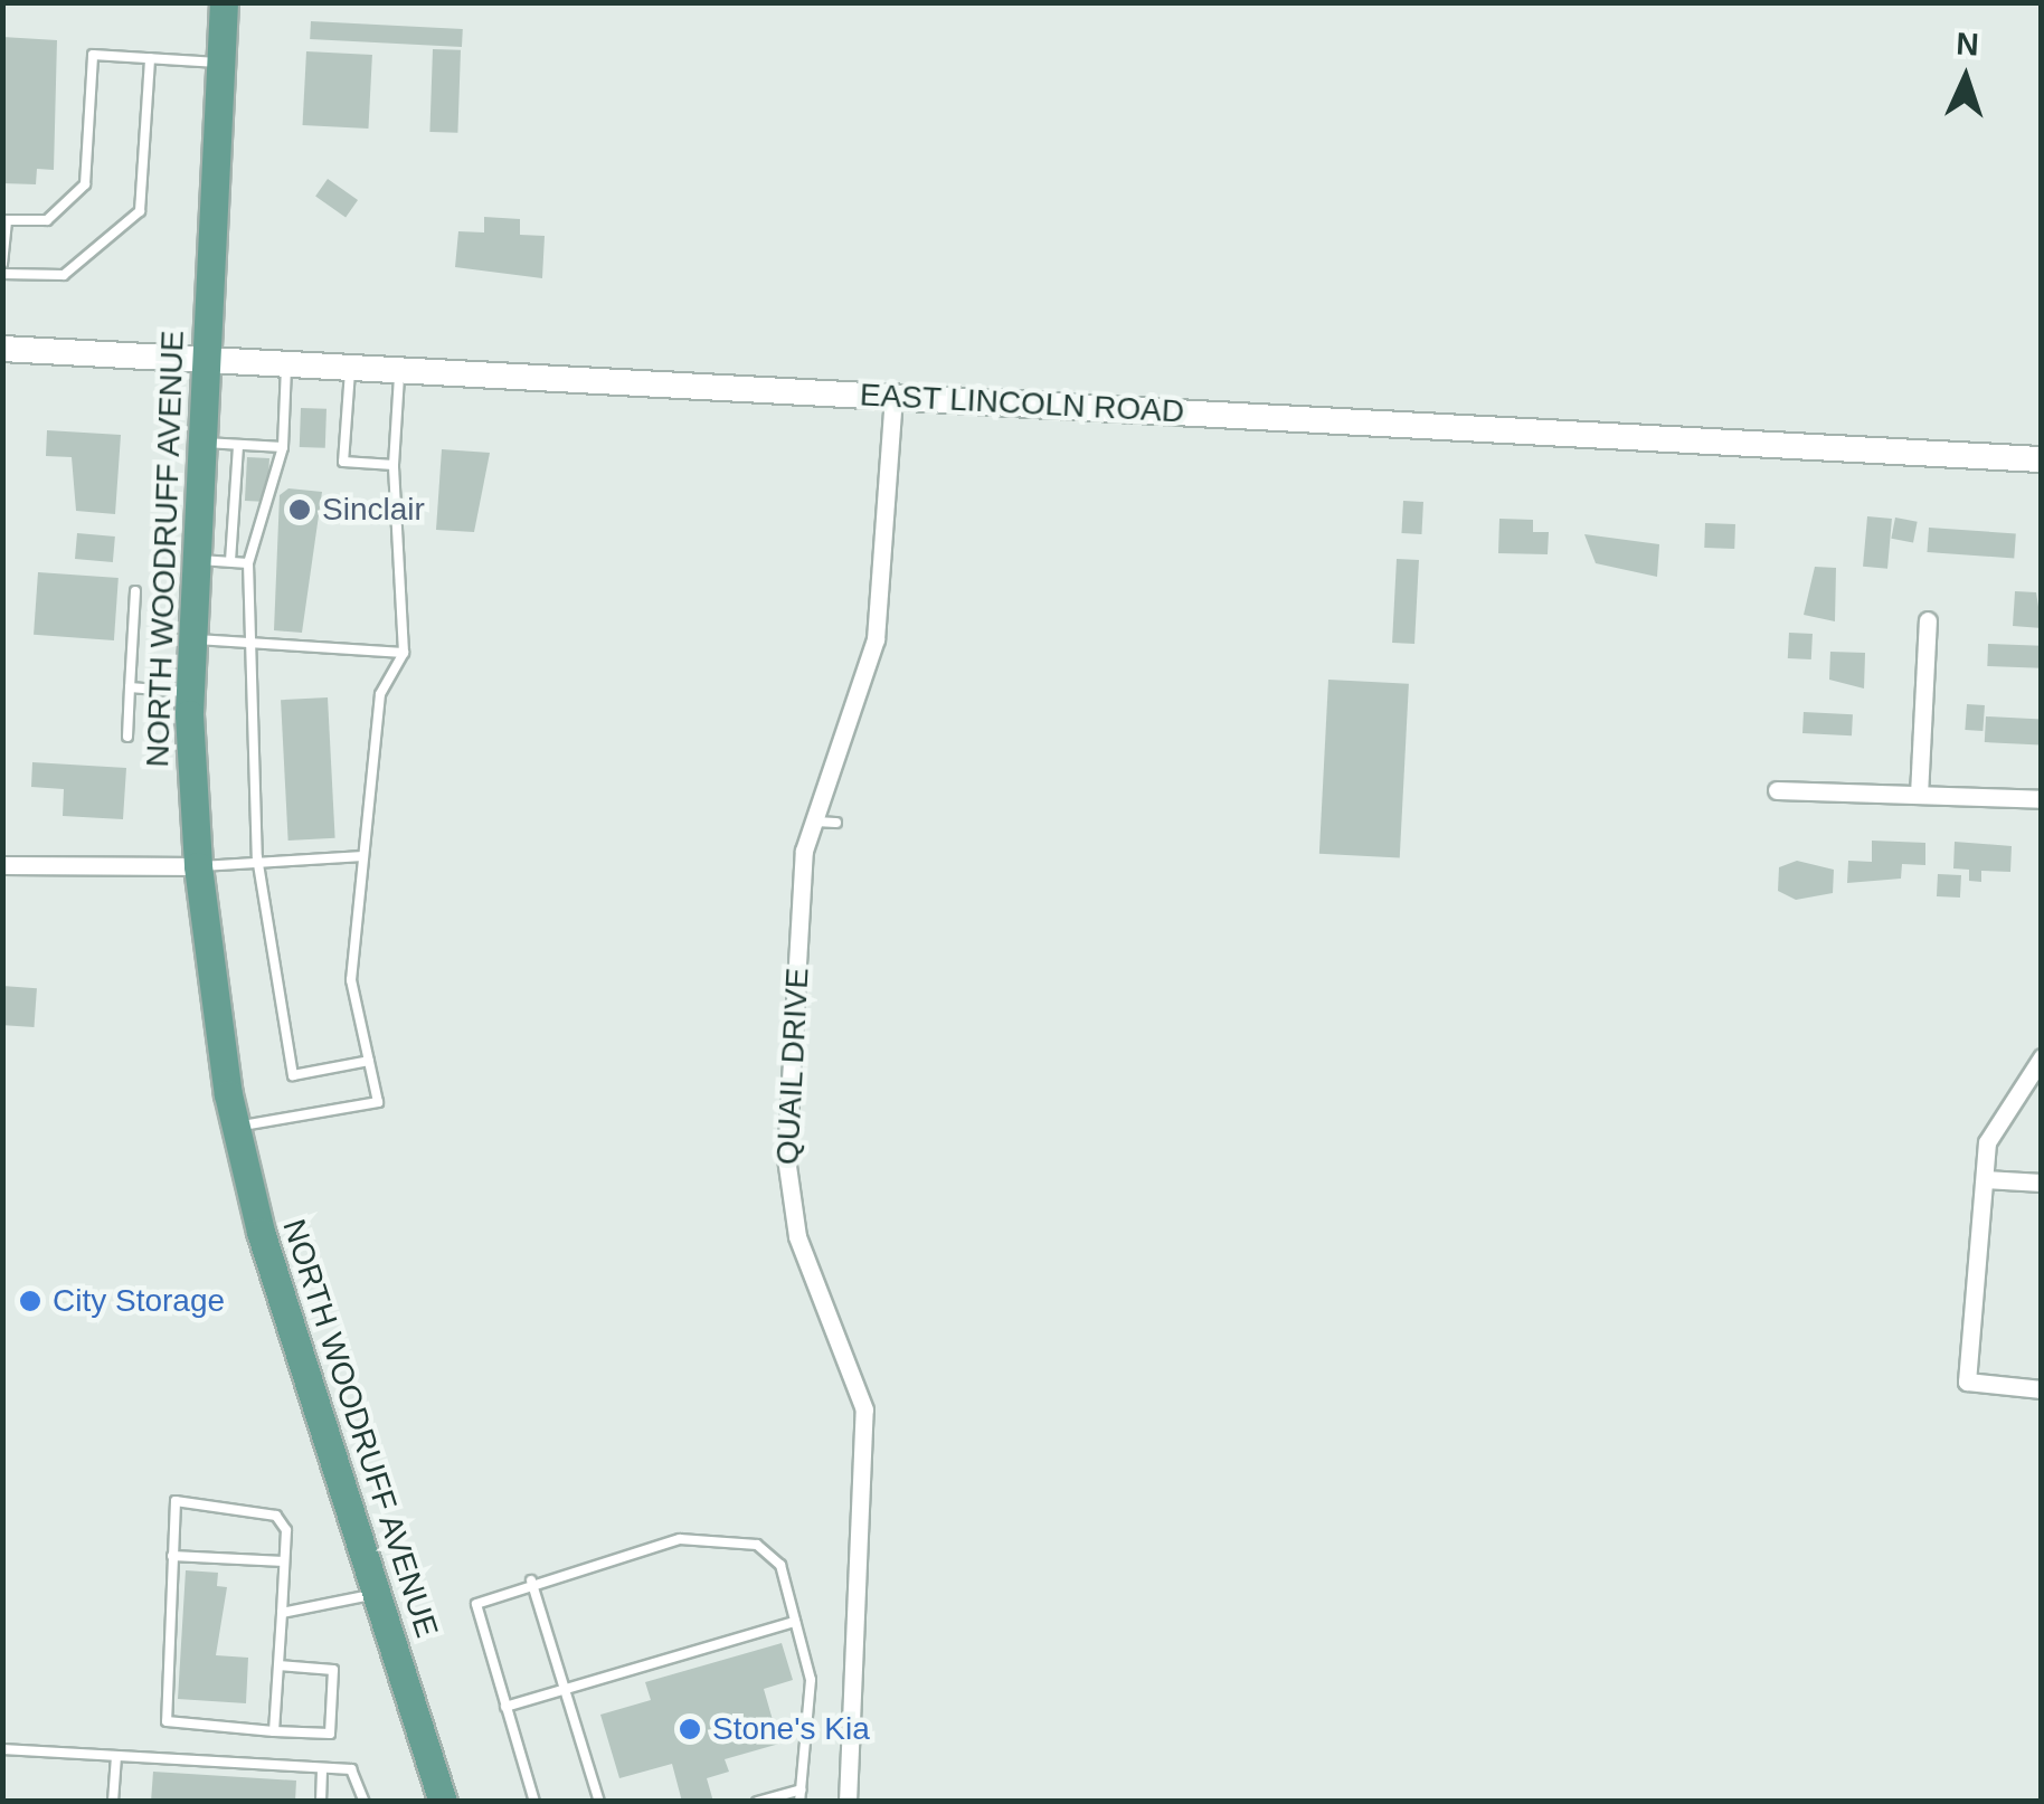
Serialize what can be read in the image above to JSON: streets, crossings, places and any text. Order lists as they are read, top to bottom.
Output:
{
  "streets": {
    "main road": ["EAST LINCOLN ROAD", "NORTH WOODRUFF AVENUE"],
    "street": ["QUAIL DRIVE"]
  },
  "crossings": [
    ["EAST LINCOLN ROAD", "NORTH WOODRUFF AVENUE"],
    ["EAST LINCOLN ROAD", "QUAIL DRIVE"]
  ],
  "places": ["Sinclair", "City Storage", "Stone's Kia"],
  "north": "top"
}
